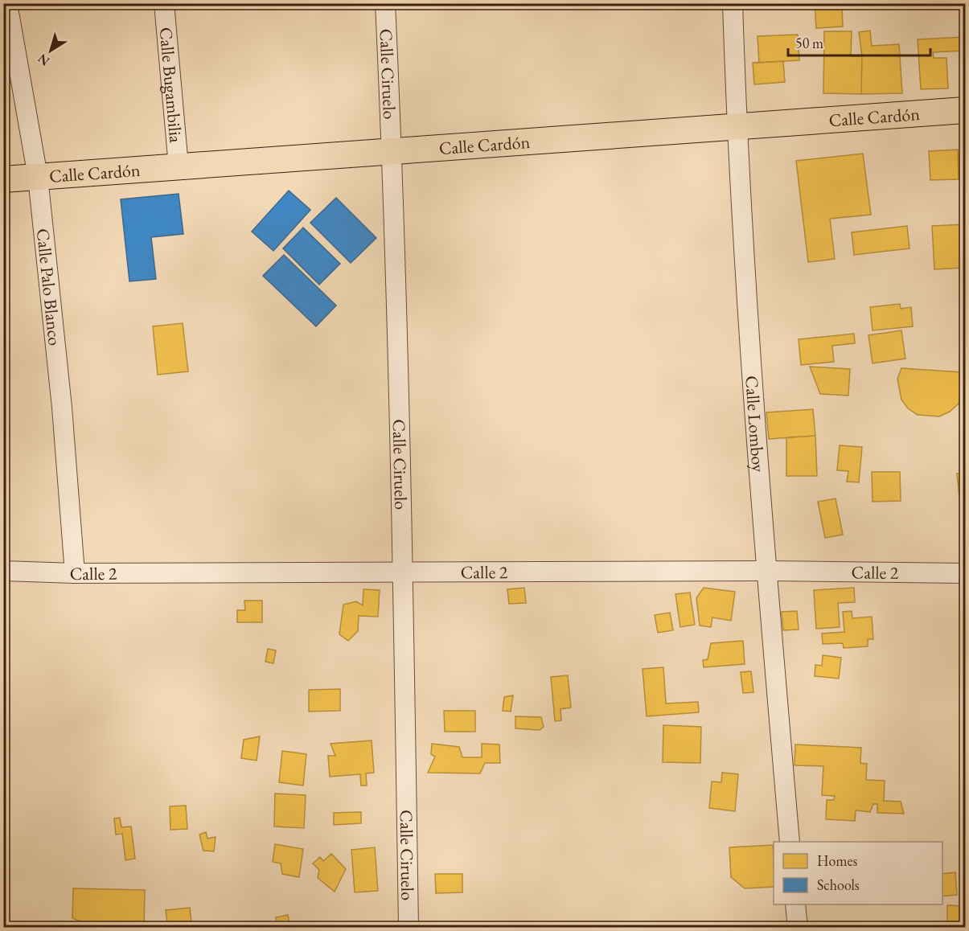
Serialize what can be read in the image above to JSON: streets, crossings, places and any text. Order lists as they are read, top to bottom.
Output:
{
  "streets": {
    "main road": ["Calle Cardón"],
    "street": [
      "Calle Ciruelo",
      "Calle Bugambilia",
      "Calle Palo Blanco",
      "Calle Lomboy",
      "Calle 2"
    ]
  },
  "crossings": [
    ["Calle Ciruelo", "Calle Cardón"],
    ["Calle Ciruelo", "Calle 2"],
    ["Calle Bugambilia", "Calle Cardón"],
    ["Calle Cardón", "Calle Palo Blanco"],
    ["Calle Cardón", "Calle Lomboy"],
    ["Calle Palo Blanco", "Calle 2"],
    ["Calle Lomboy", "Calle 2"]
  ],
  "legend": ["Homes", "Schools"],
  "scale_bar": "50 m",
  "north": "bottom left"
}
